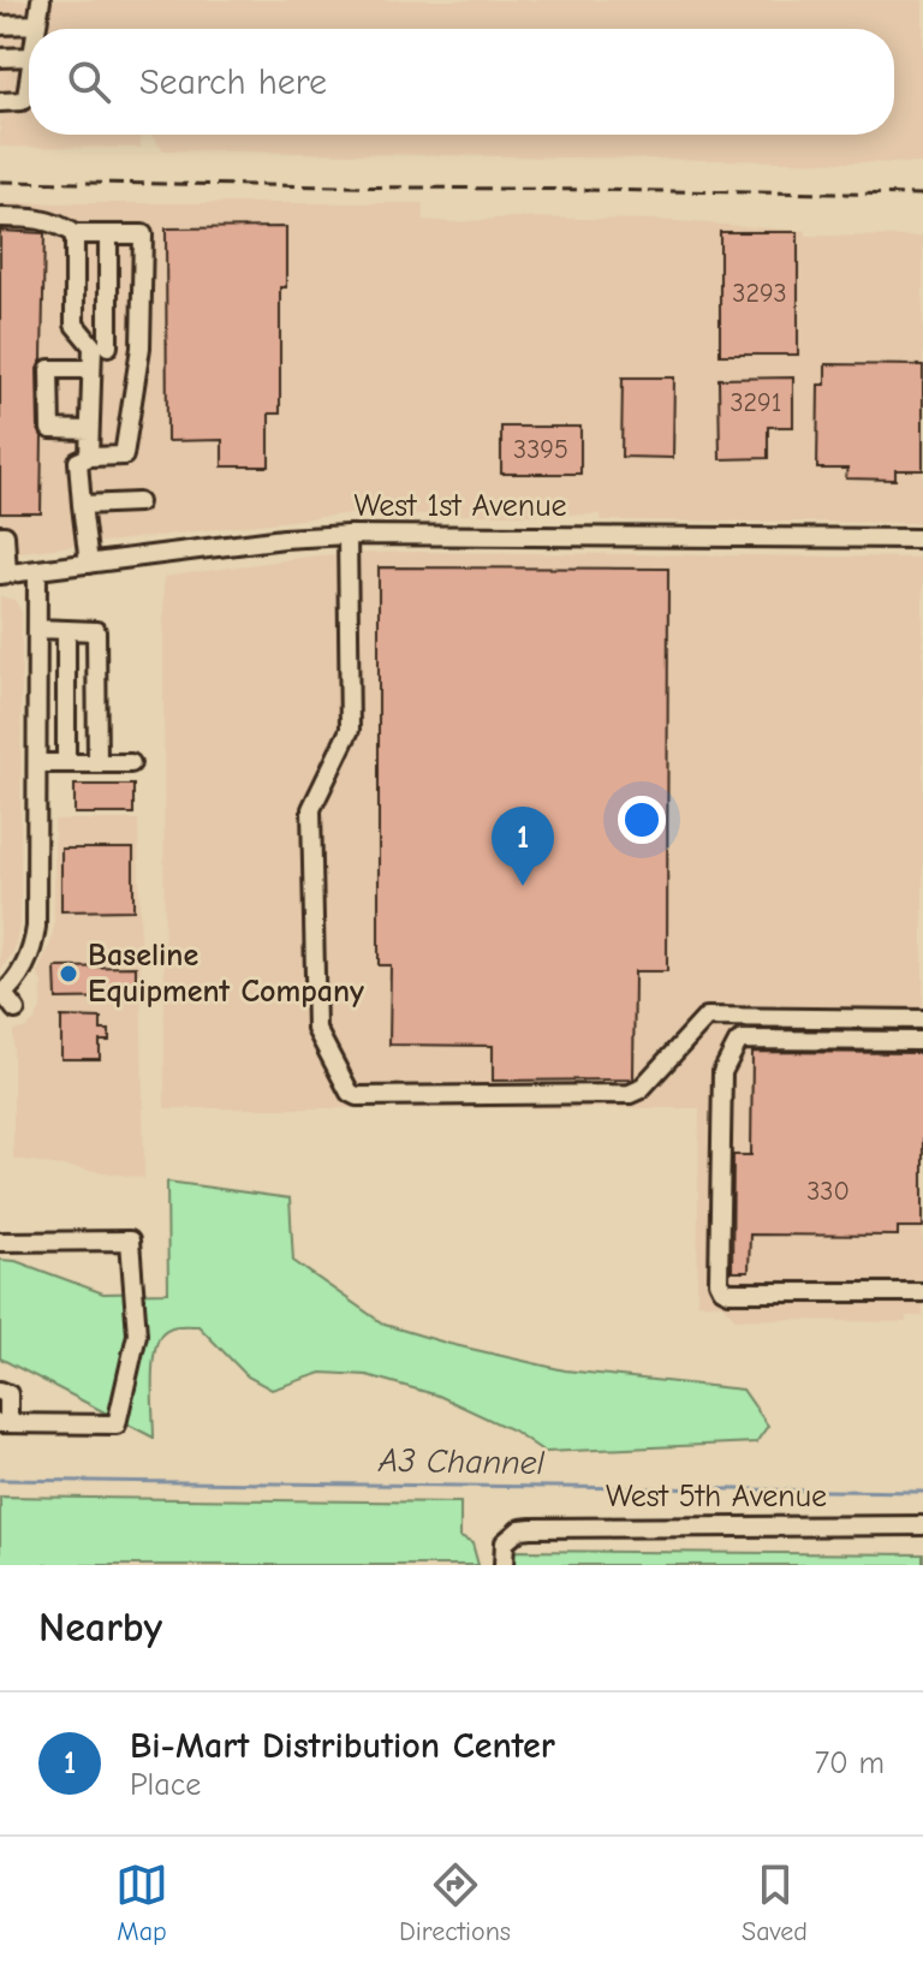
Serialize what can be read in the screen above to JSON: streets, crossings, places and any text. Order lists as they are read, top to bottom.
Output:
{
  "streets": {
    "street": ["West 1st Avenue", "West 5th Avenue"]
  },
  "water": ["A3 Channel"],
  "places": ["Baseline Equipment Company"],
  "house_numbers": [
    "3293",
    "3291",
    "3395",
    "330"
  ],
  "page": {
    "search": "Search here",
    "pins": "1",
    "heading": "Nearby",
    "list": [
      {
        "mark": "1",
        "name": "Bi-Mart Distribution Center",
        "note": "Place",
        "value": "70 m"
      }
    ],
    "nav": ["Map", "Directions", "Saved"]
  }
}
